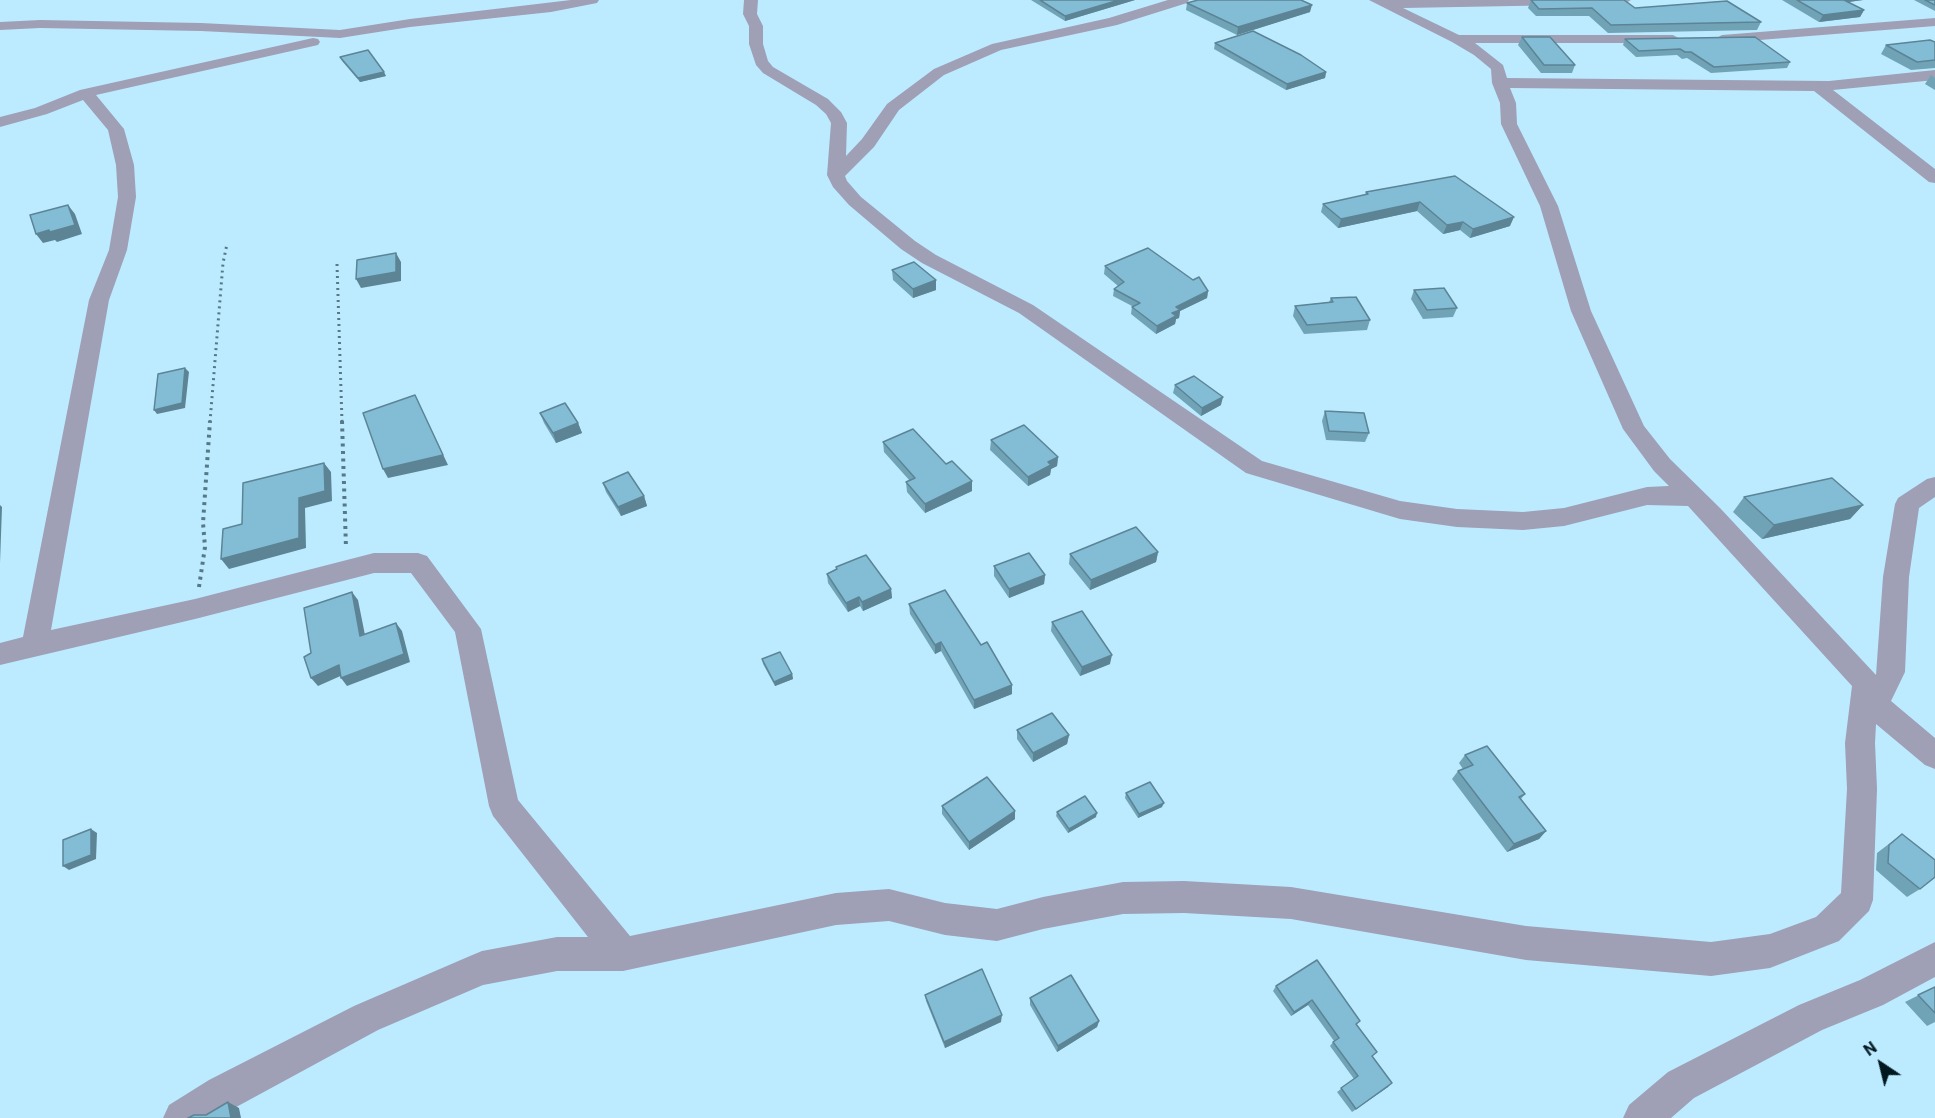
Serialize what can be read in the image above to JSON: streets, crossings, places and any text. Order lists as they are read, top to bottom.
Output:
{
  "north": "top left"
}
